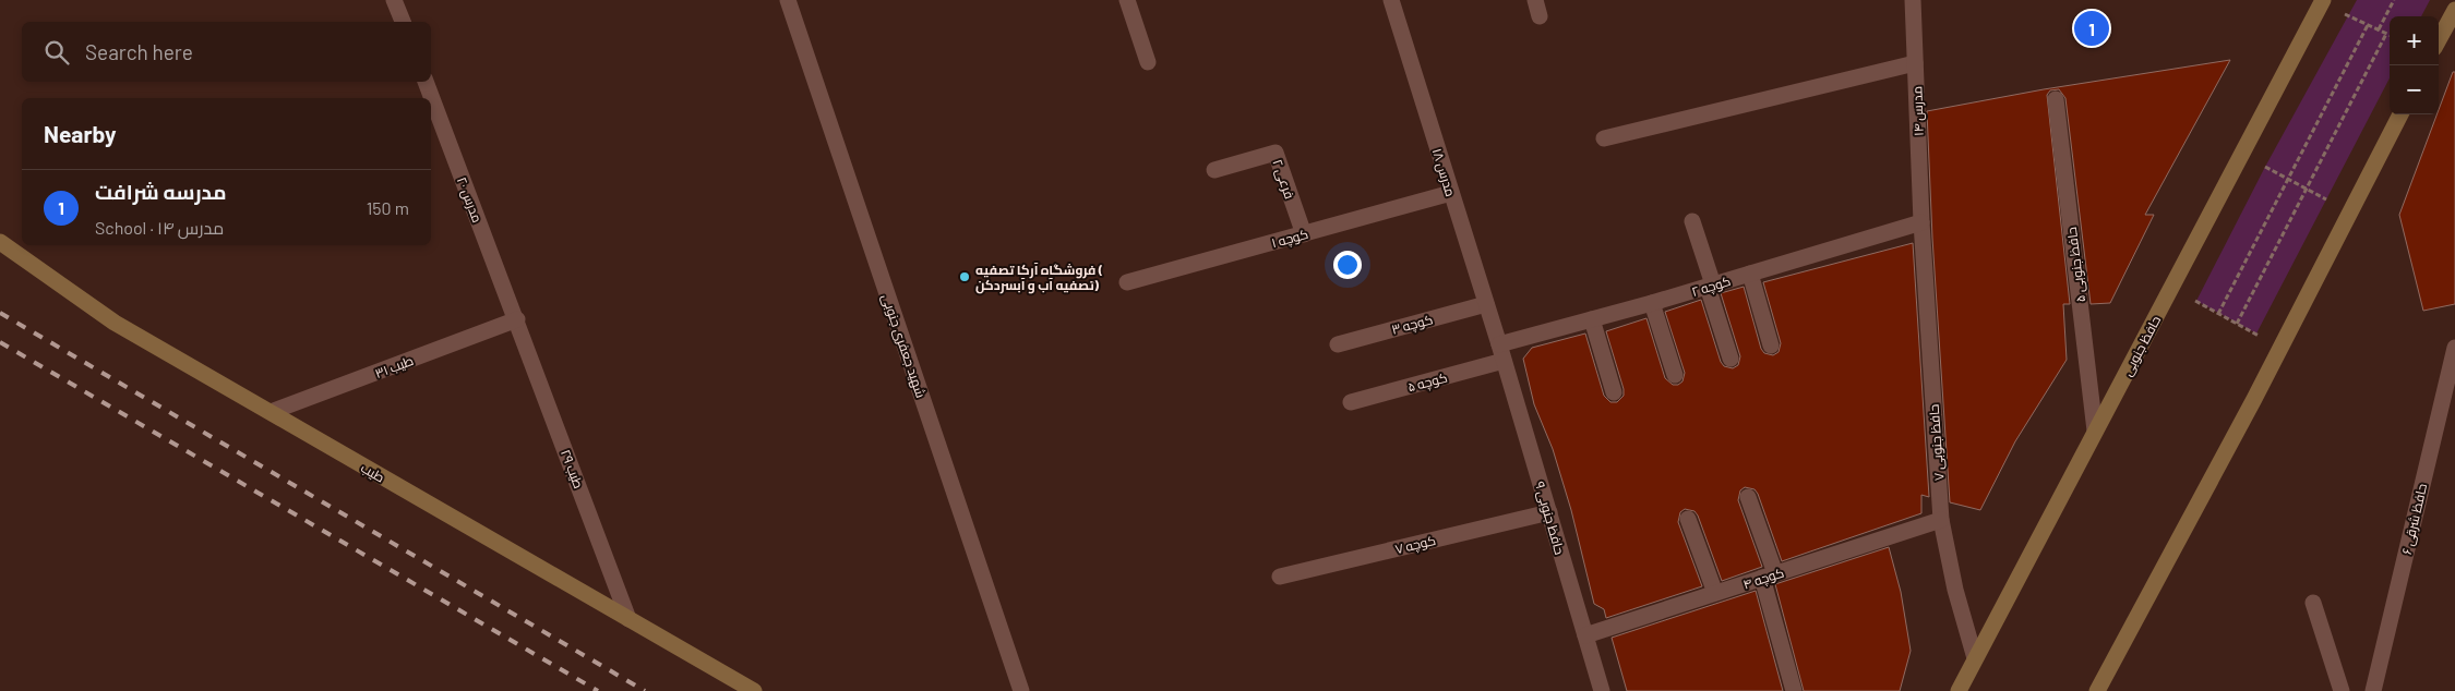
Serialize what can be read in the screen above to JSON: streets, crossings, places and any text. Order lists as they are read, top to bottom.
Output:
{
  "streets": {
    "street": [
      "مدرس ۱۴",
      "مدرس ۱۸",
      "فرعی ۲",
      "مدرس ۲۰",
      "کوچه ۱",
      "حافظ جنوبی ۵",
      "کوچه ۲",
      "کوچه ۳",
      "شهید جعفری جنوبی",
      "حافظ جنوبی",
      "طیب ۳۱",
      "کوچه ۵",
      "حافظ جنوبی ۷",
      "طیب ۲۹",
      "طیب",
      "حافظ جنوبی ۹",
      "حافظ شرقی ۶",
      "کوچه ۷",
      "کوچه ۴"
    ]
  },
  "crossings": [
    ["مدرس ۱۴", "کوچه ۲"],
    ["مدرس ۱۴", "حافظ جنوبی ۷"],
    ["مدرس ۱۸", "کوچه ۱"],
    ["مدرس ۱۸", "کوچه ۲"],
    ["مدرس ۱۸", "کوچه ۳"],
    ["مدرس ۱۸", "حافظ جنوبی ۹"],
    ["فرعی ۲", "کوچه ۱"],
    ["مدرس ۲۰", "طیب ۳۱"],
    ["مدرس ۲۰", "طیب ۲۹"],
    ["حافظ جنوبی ۵", "حافظ جنوبی"],
    ["کوچه ۲", "حافظ جنوبی ۷"],
    ["کوچه ۲", "حافظ جنوبی ۹"],
    ["حافظ جنوبی", "حافظ جنوبی ۷"],
    ["طیب ۳۱", "طیب ۲۹"],
    ["طیب ۳۱", "طیب"],
    ["کوچه ۵", "حافظ جنوبی ۹"],
    ["حافظ جنوبی ۷", "کوچه ۴"],
    ["طیب ۲۹", "طیب"],
    ["حافظ جنوبی ۹", "کوچه ۷"],
    ["حافظ جنوبی ۹", "کوچه ۴"]
  ],
  "places": ["فروشگاه آرکا تصفیه ( تصفیه آب و آبسردکن)"],
  "page": {
    "pins": "1",
    "map_buttons": ["+", "−"],
    "search": "Search here",
    "heading": "Nearby",
    "list": [
      {
        "mark": "1",
        "name": "مدرسه شرافت",
        "note": "School · مدرس ۱۴",
        "value": "150 m"
      }
    ]
  }
}
